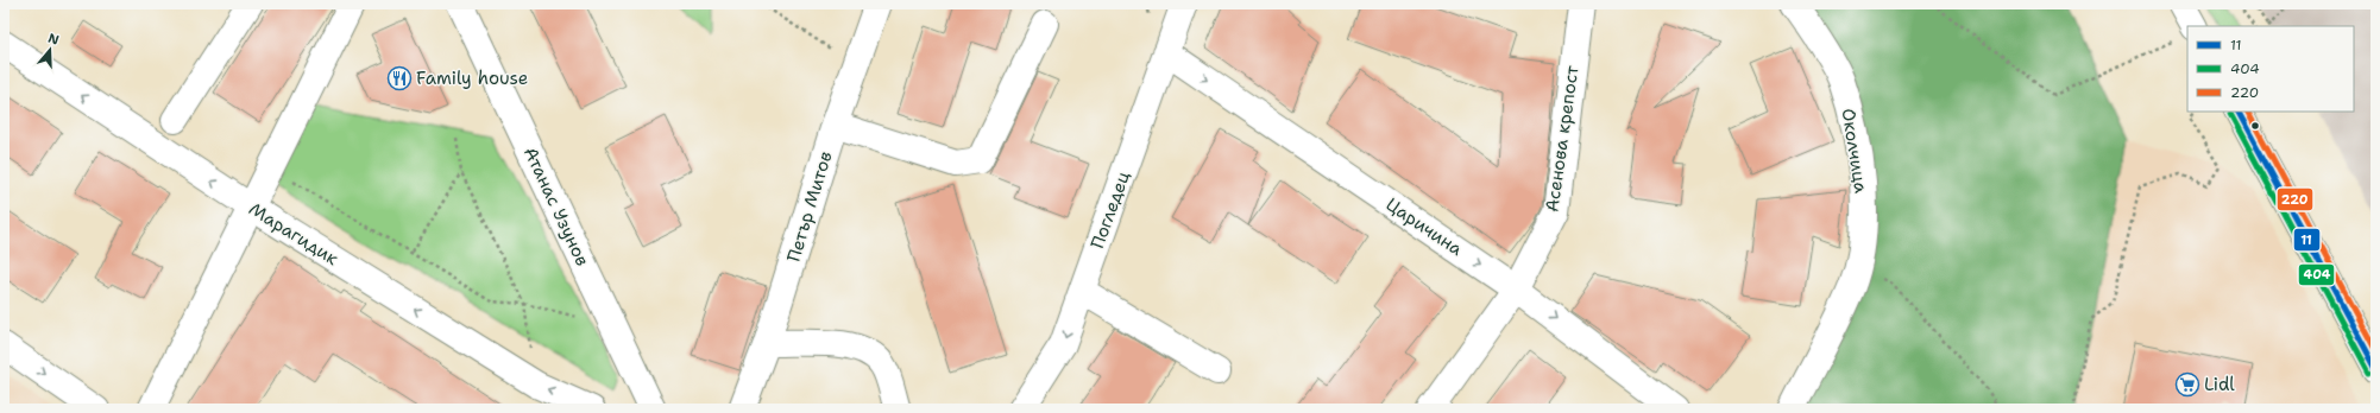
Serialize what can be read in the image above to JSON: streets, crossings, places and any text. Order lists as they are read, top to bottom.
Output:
{
  "streets": {
    "street": [
      "Асенова крепост",
      "Околчица",
      "Атанас Узунов",
      "Петър Митов",
      "Погледец",
      "Царичина",
      "Марагидик"
    ]
  },
  "crossings": [
    ["Асенова крепост", "Царичина"],
    ["Погледец", "Царичина"]
  ],
  "one_way": ["Царичина", "Марагидик"],
  "places": {
    "restaurant": ["Family house"],
    "supermarket": ["Lidl"]
  },
  "lines": ["transit line 11", "transit line 220", "transit line 404"],
  "legend": ["11", "404", "220"],
  "north": "top"
}
